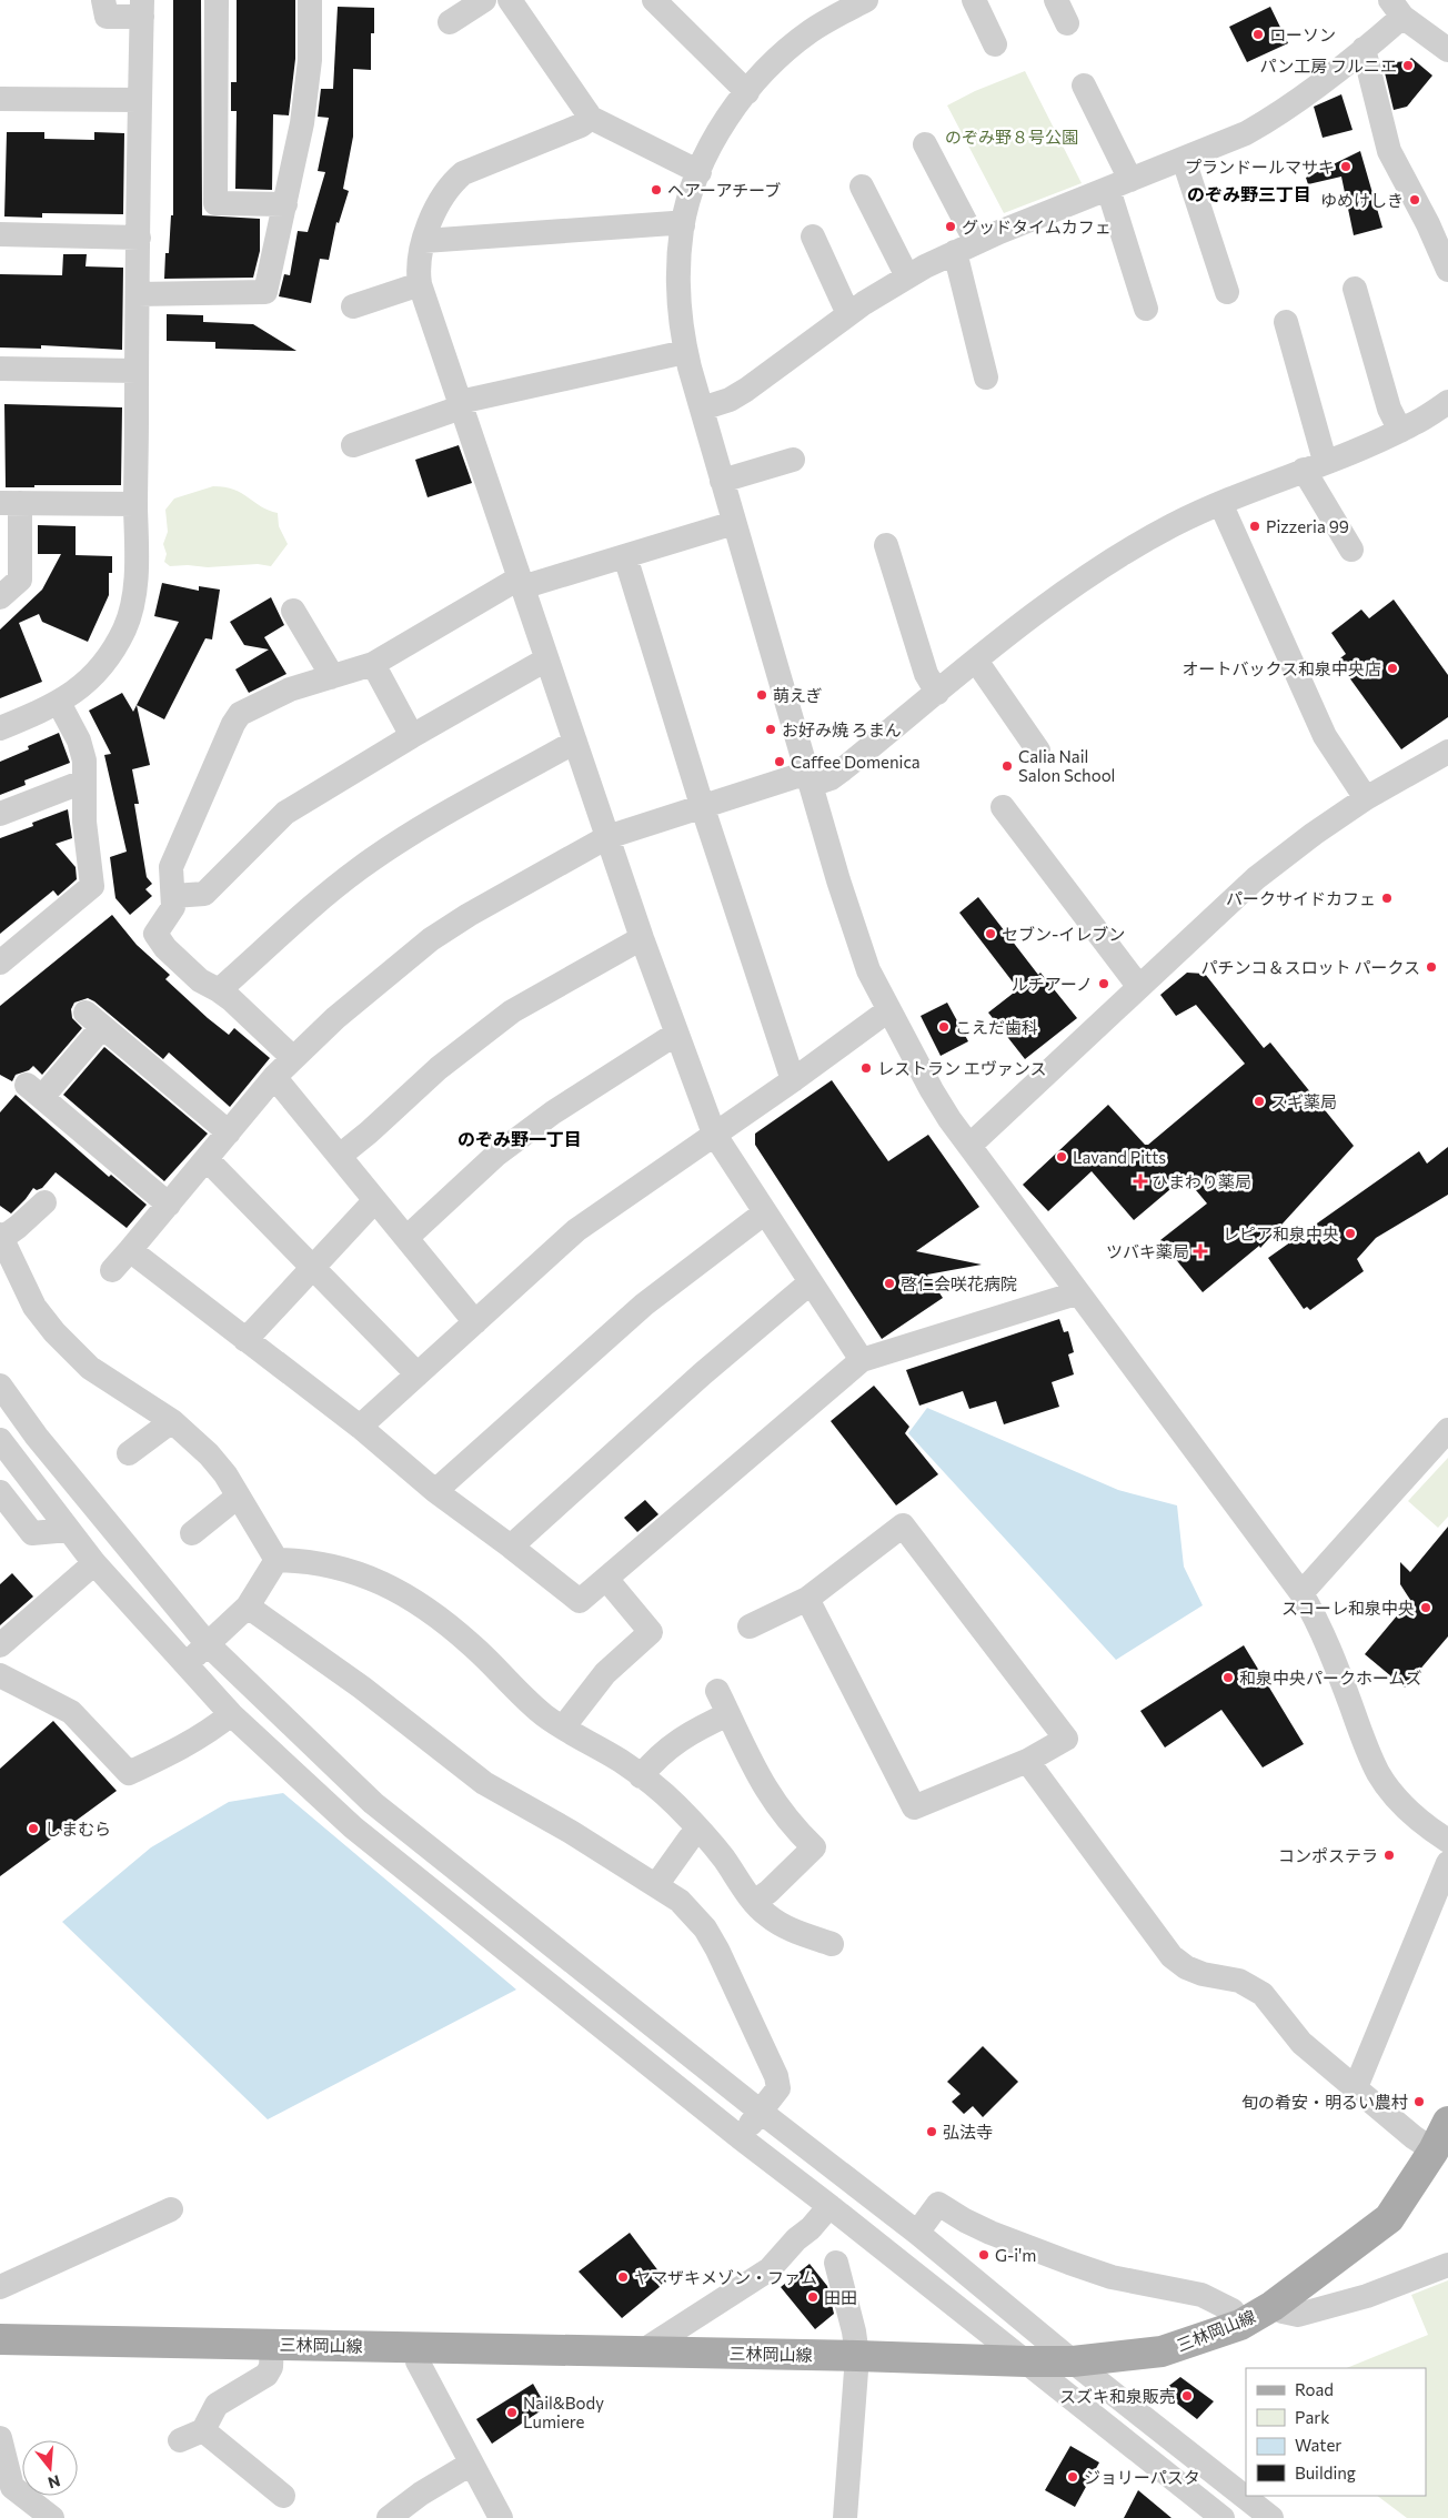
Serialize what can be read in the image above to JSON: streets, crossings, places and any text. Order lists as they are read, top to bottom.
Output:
{
  "streets": {
    "main road": ["三林岡山線"]
  },
  "districts": ["のぞみ野三丁目", "のぞみ野一丁目"],
  "parks": ["のぞみ野８号公園"],
  "places": {
    "other": [
      "ローソン",
      "パン工房 フルニエ",
      "プランドールマサキ",
      "ヘアーアチーブ",
      "ゆめけしき",
      "グッドタイムカフェ",
      "Pizzeria 99",
      "オートバックス和泉中央店",
      "萌えぎ",
      "お好み焼 ろまん",
      "Caffee Domenica",
      "Calia Nail Salon School",
      "パークサイドカフェ",
      "セブン-イレブン",
      "パチンコ＆スロット パークス",
      "ルチアーノ",
      "こえだ歯科",
      "レストラン エヴァンス",
      "スギ薬局",
      "Lavand Pitts",
      "レピア和泉中央",
      "啓仁会咲花病院",
      "スコーレ和泉中央",
      "和泉中央パークホームズ",
      "しまむら",
      "コンポステラ",
      "旬の肴安・明るい農村",
      "弘法寺",
      "G-i'm",
      "ヤマザキメゾン・ファム",
      "田田",
      "スズキ和泉販売",
      "Nail&Body Lumiere",
      "ジョリーパスタ"
    ],
    "health": ["ひまわり薬局", "ツバキ薬局"]
  },
  "legend": [
    "Road",
    "Park",
    "Water",
    "Building"
  ],
  "north": "bottom"
}
